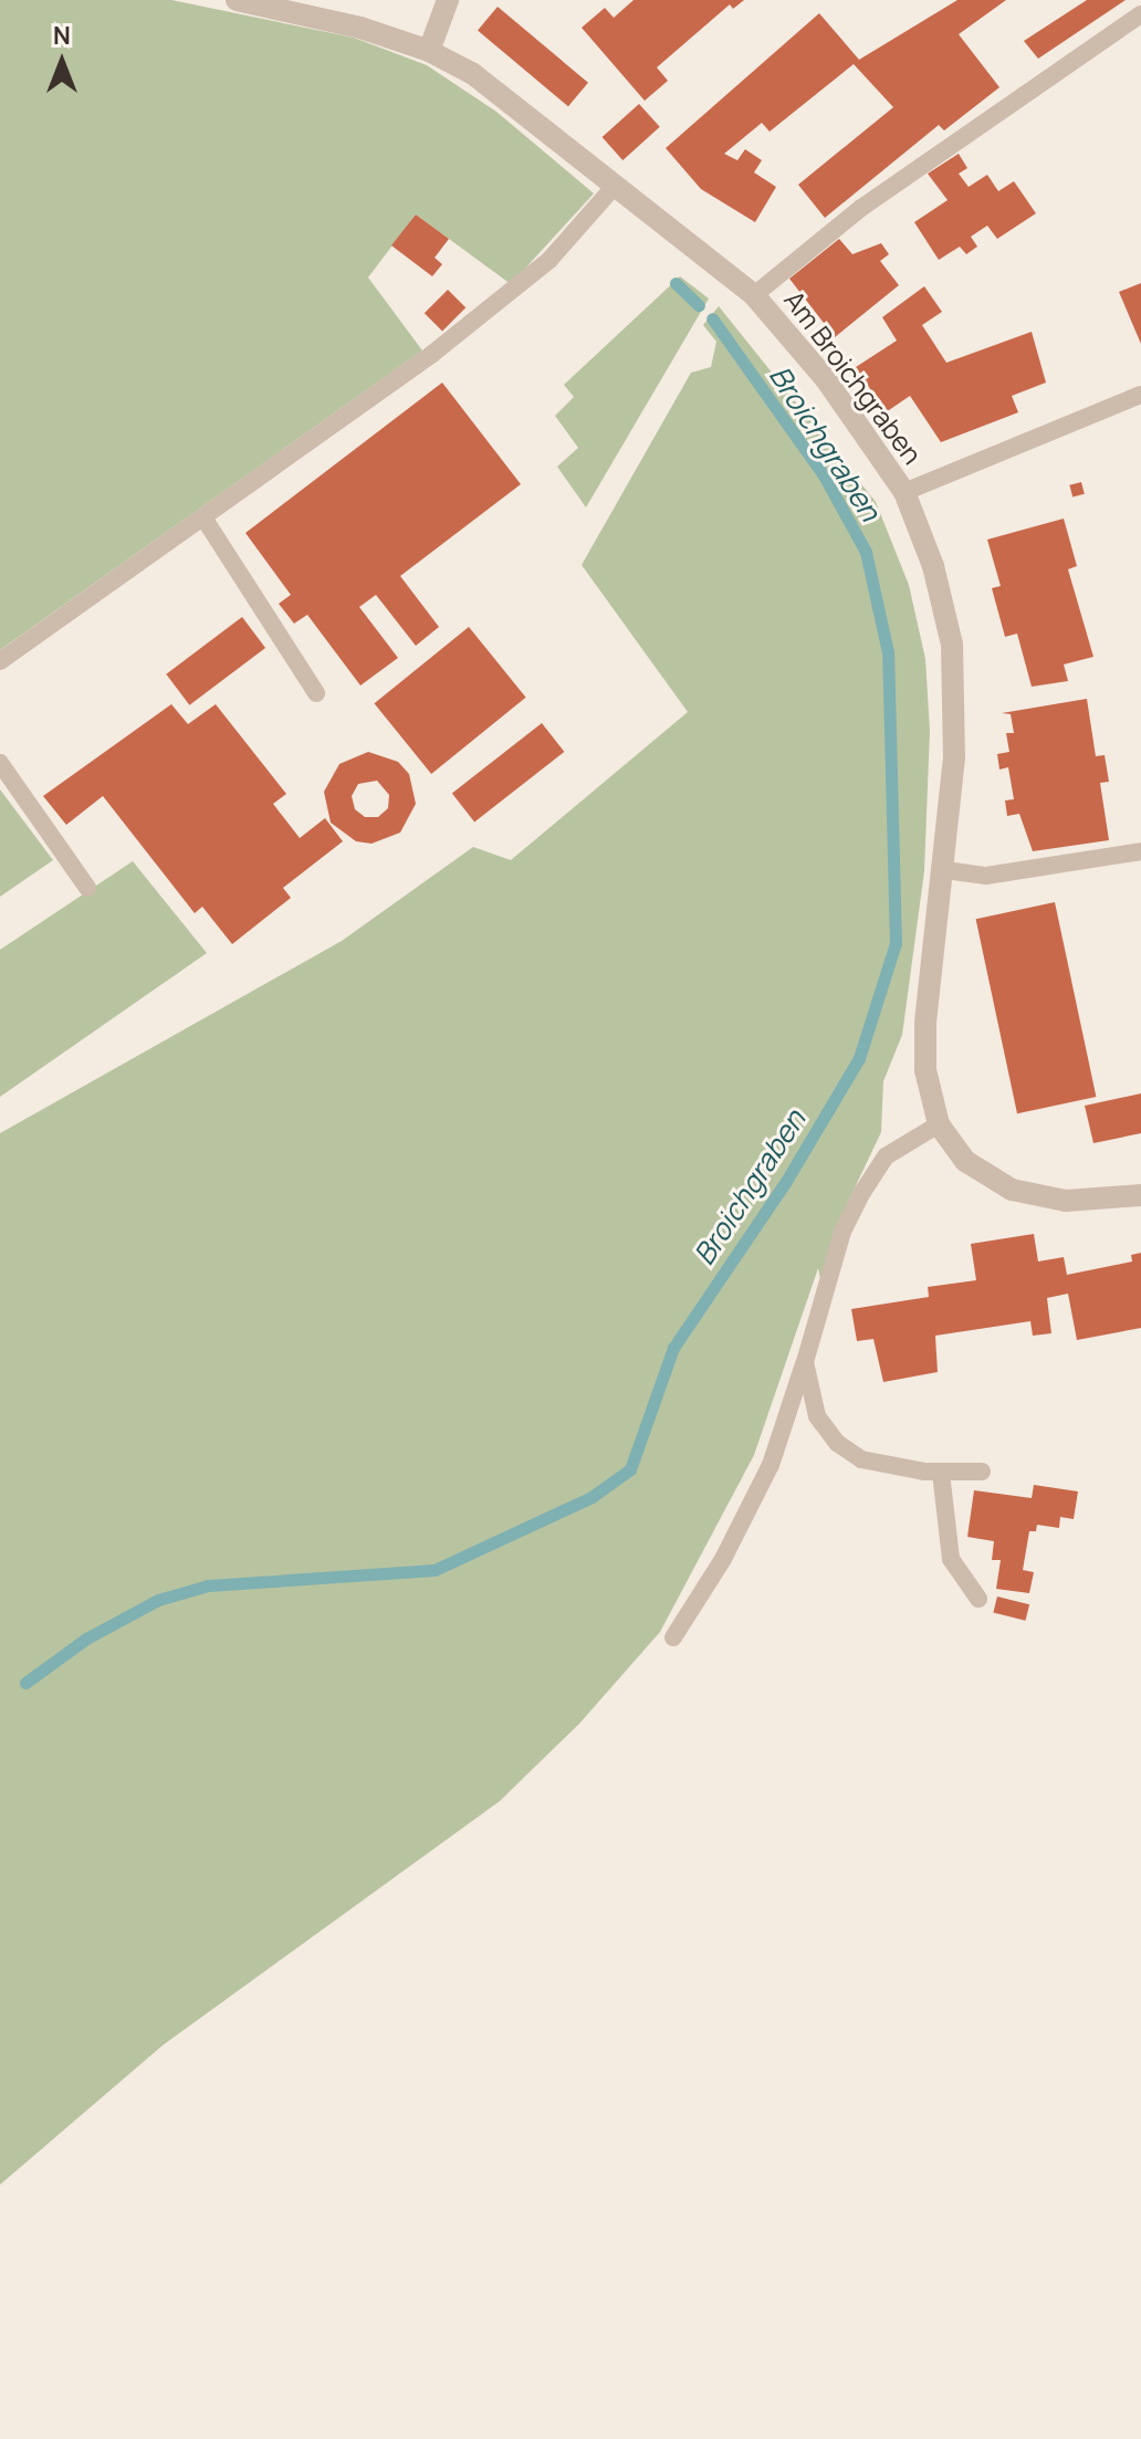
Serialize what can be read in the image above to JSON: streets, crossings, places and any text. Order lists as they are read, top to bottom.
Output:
{
  "streets": {
    "street": ["Am Broichgraben"]
  },
  "water": ["Broichgraben"],
  "north": "top"
}
